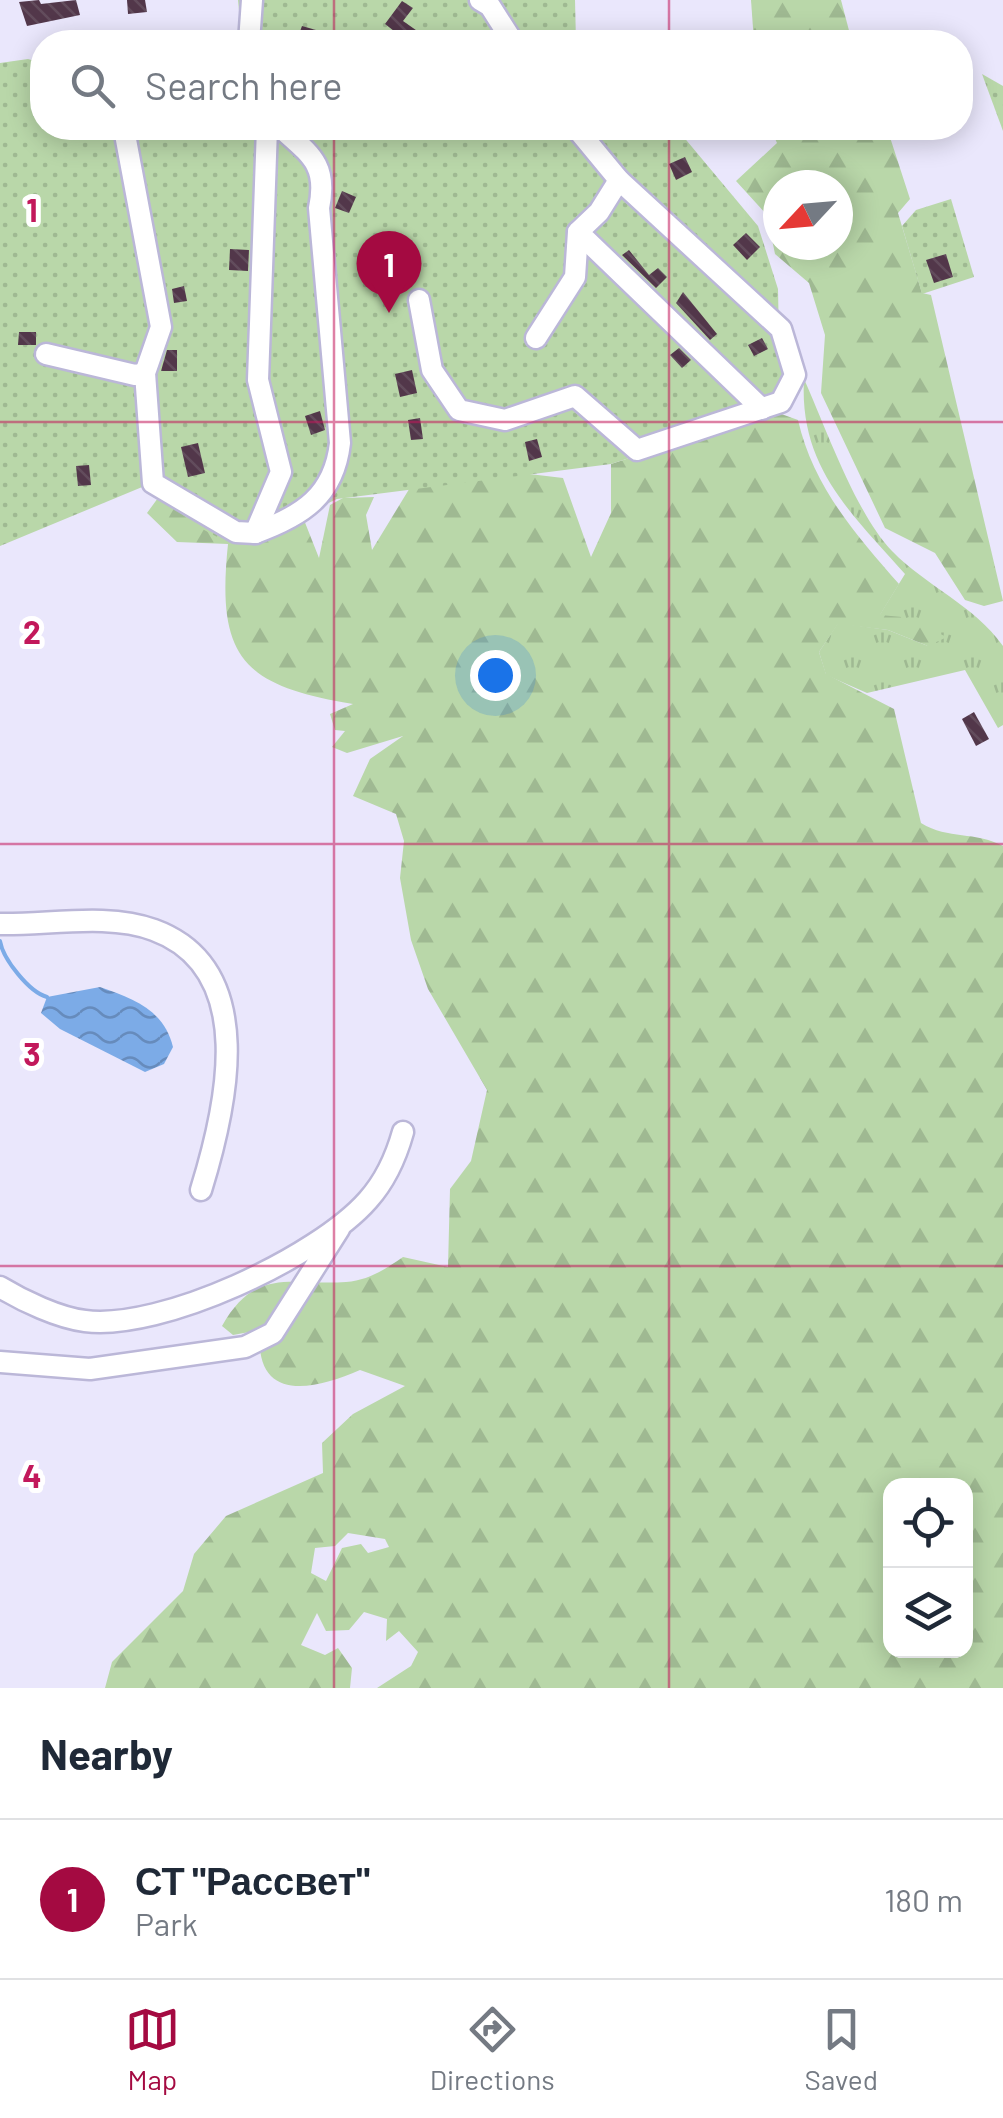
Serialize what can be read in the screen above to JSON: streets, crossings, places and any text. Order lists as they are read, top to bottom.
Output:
{
  "north": "bottom left",
  "page": {
    "search": "Search here",
    "pins": "1",
    "heading": "Nearby",
    "list": [
      {
        "mark": "1",
        "name": "СТ \"Рассвет\"",
        "note": "Park",
        "value": "180 m"
      }
    ],
    "nav": ["Map", "Directions", "Saved"]
  },
  "grid": {
    "rows": [
      "1",
      "2",
      "3",
      "4"
    ]
  }
}
